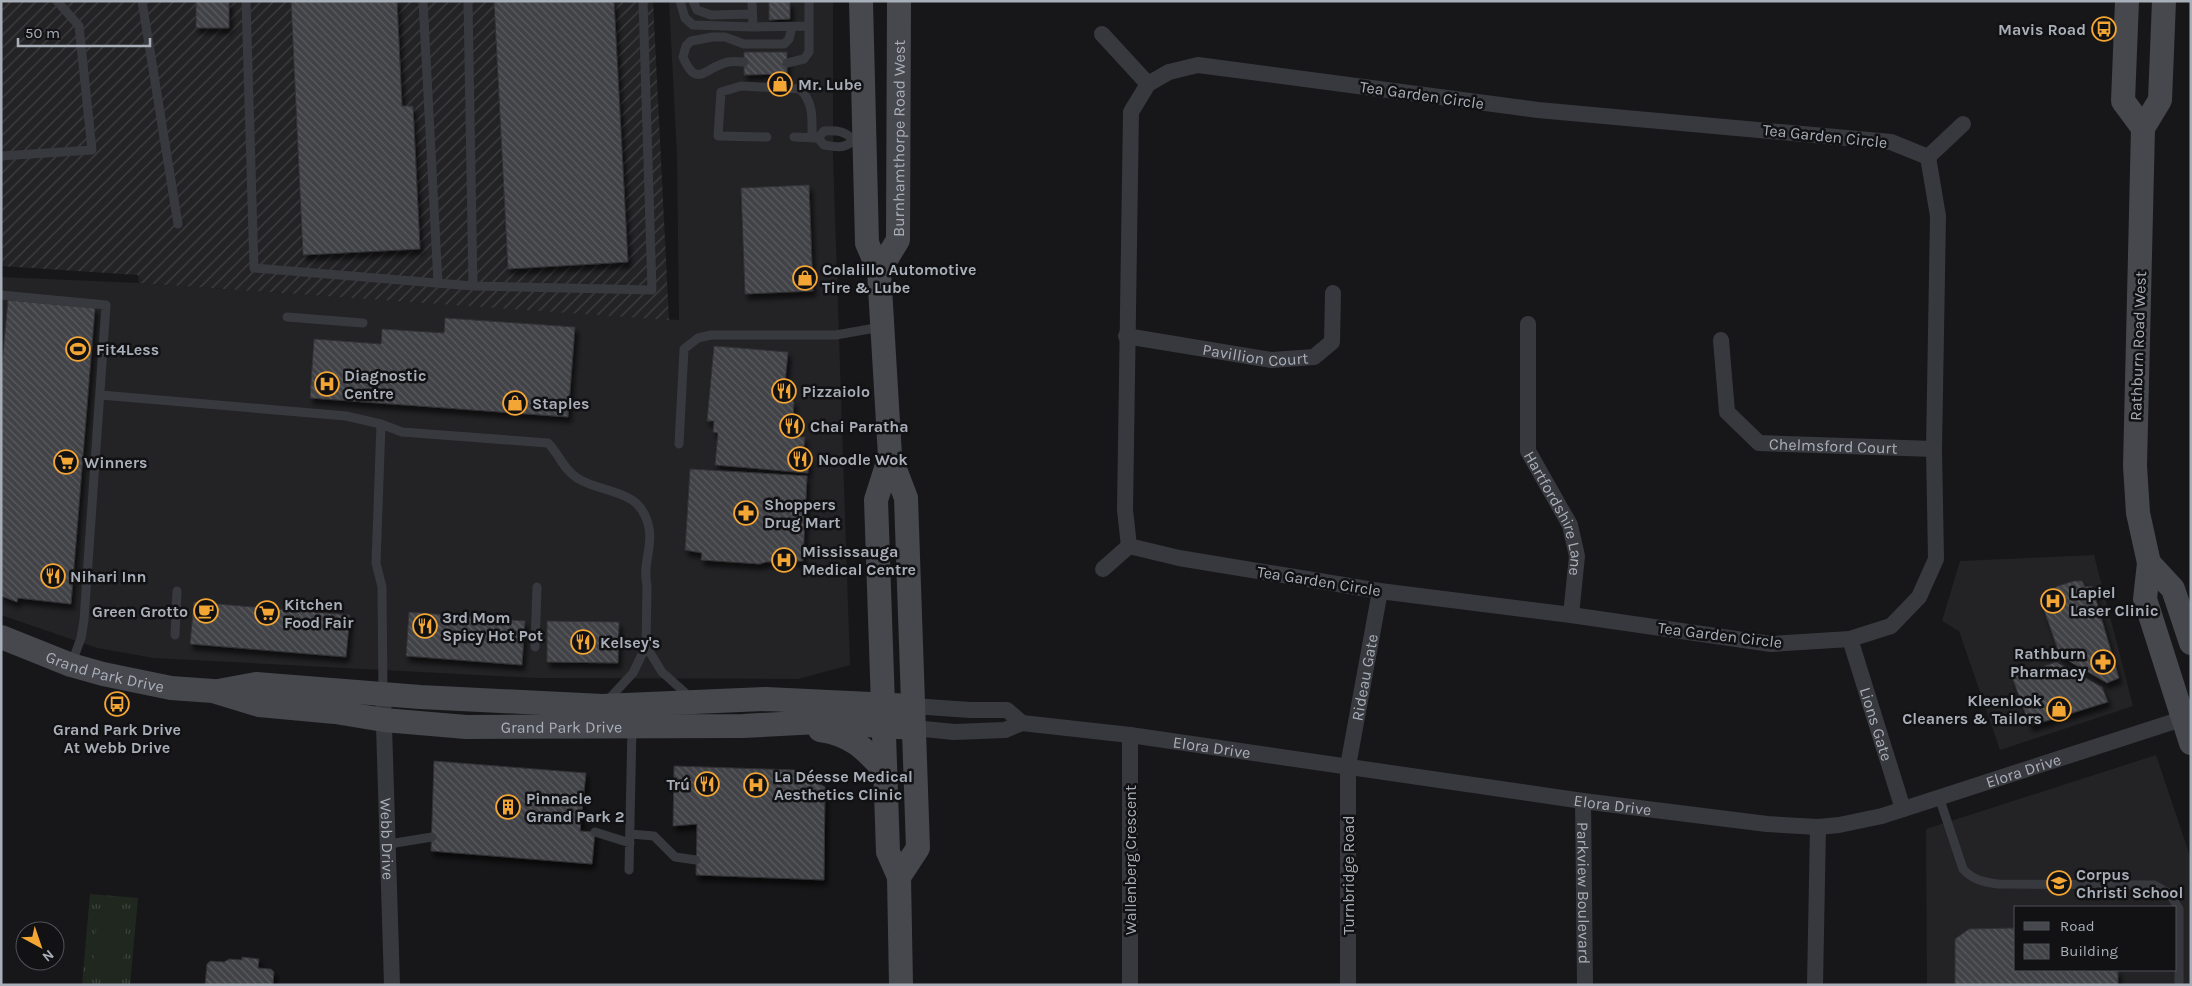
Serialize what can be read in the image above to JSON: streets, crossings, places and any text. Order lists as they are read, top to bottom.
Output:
{
  "streets": {
    "street": [
      "Tea Garden Circle",
      "Burnhamthorpe Road West",
      "Rathburn Road West",
      "Pavillion Court",
      "Chelmsford Court",
      "Hartfordshire Lane",
      "Grand Park Drive",
      "Rideau Gate",
      "Lions Gate",
      "Elora Drive",
      "Webb Drive",
      "Wallenberg Crescent",
      "Turnbridge Road",
      "Parkview Boulevard"
    ]
  },
  "crossings": [
    ["Tea Garden Circle", "Pavillion Court"],
    ["Tea Garden Circle", "Chelmsford Court"],
    ["Tea Garden Circle", "Hartfordshire Lane"],
    ["Tea Garden Circle", "Rideau Gate"],
    ["Tea Garden Circle", "Lions Gate"],
    ["Burnhamthorpe Road West", "Grand Park Drive"],
    ["Burnhamthorpe Road West", "Elora Drive"],
    ["Rathburn Road West", "Elora Drive"],
    ["Grand Park Drive", "Elora Drive"],
    ["Grand Park Drive", "Webb Drive"],
    ["Rideau Gate", "Elora Drive"],
    ["Rideau Gate", "Turnbridge Road"],
    ["Lions Gate", "Elora Drive"],
    ["Elora Drive", "Wallenberg Crescent"],
    ["Elora Drive", "Turnbridge Road"],
    ["Elora Drive", "Parkview Boulevard"]
  ],
  "places": {
    "bus stop": ["Mavis Road", "Grand Park Drive At Webb Drive"],
    "shop": [
      "Mr. Lube",
      "Colalillo Automotive Tire & Lube",
      "Staples",
      "Kleenlook Cleaners & Tailors"
    ],
    "sports": ["Fit4Less"],
    "hospital": [
      "Diagnostic Centre",
      "Mississauga Medical Centre",
      "Lapiel Laser Clinic",
      "La Déesse Medical Aesthetics Clinic"
    ],
    "restaurant": [
      "Pizzaiolo",
      "Chai Paratha",
      "Noodle Wok",
      "Nihari Inn",
      "3rd Mom Spicy Hot Pot",
      "Kelsey's",
      "Trú"
    ],
    "supermarket": ["Winners", "Kitchen Food Fair"],
    "pharmacy": ["Shoppers Drug Mart", "Rathburn Pharmacy"],
    "cafe": ["Green Grotto"],
    "building": ["Pinnacle Grand Park 2"],
    "school or university": ["Corpus Christi School"]
  },
  "legend": ["Road", "Building"],
  "scale_bar": "50 m",
  "north": "bottom right"
}
